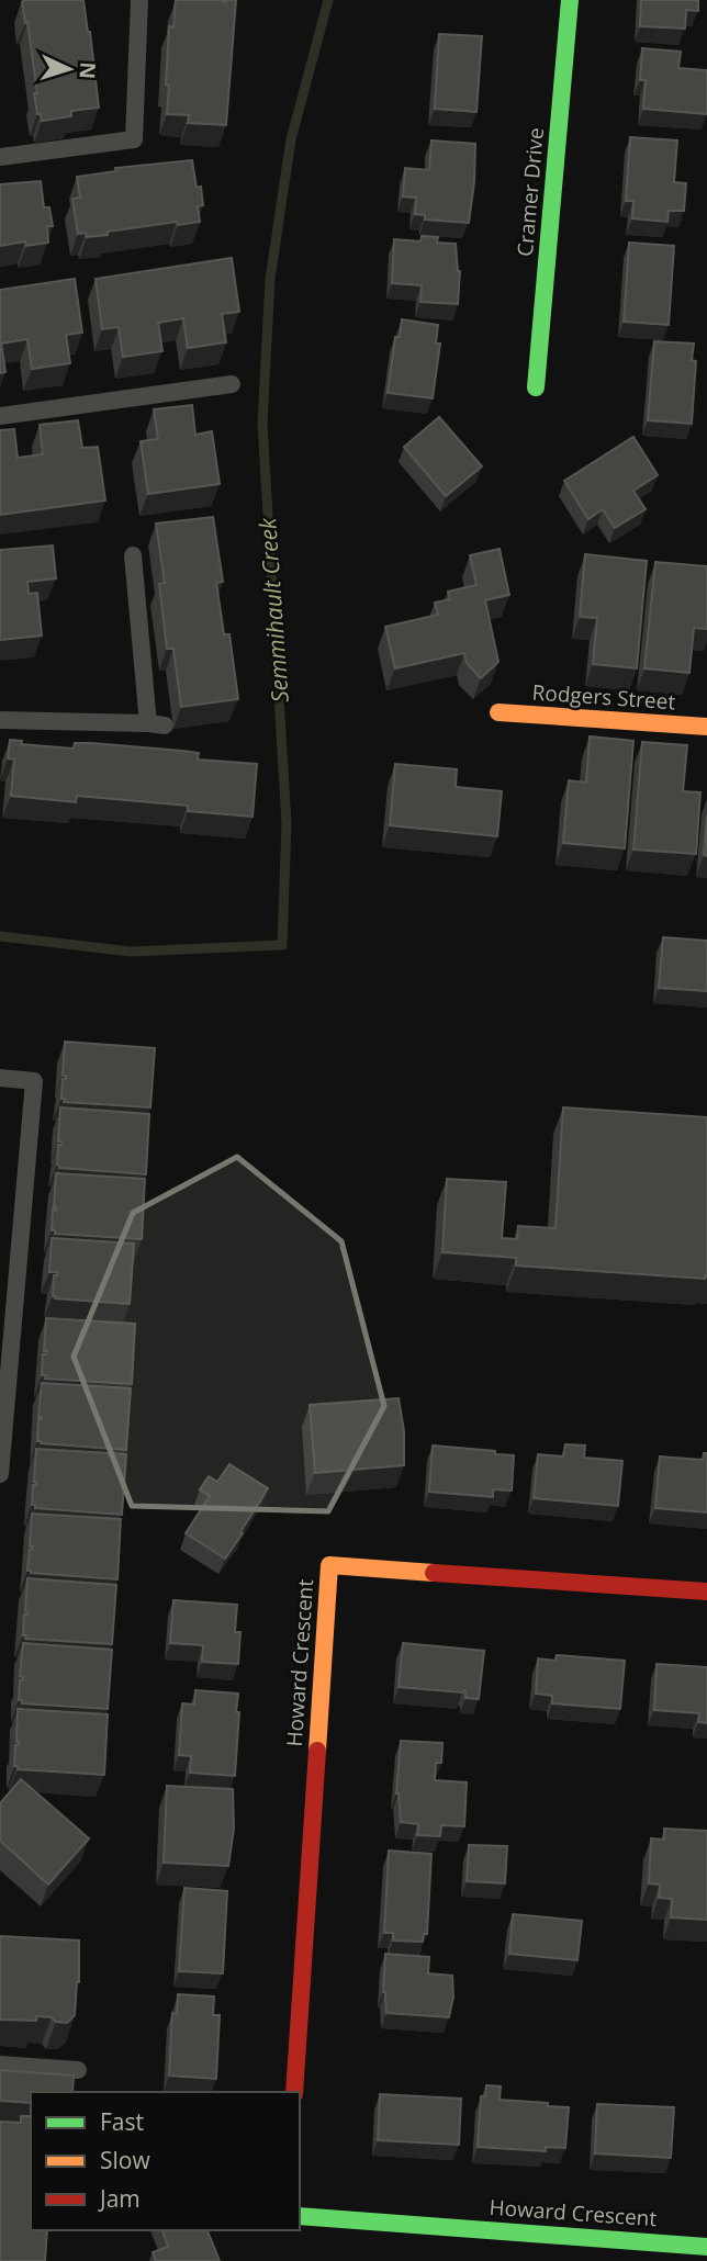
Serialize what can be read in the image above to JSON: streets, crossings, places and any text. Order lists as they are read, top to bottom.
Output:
{
  "streets": {
    "street": ["Cramer Drive", "Rodgers Street", "Howard Crescent"]
  },
  "water": ["Semmihault Creek"],
  "legend": ["Fast", "Slow", "Jam"],
  "north": "right"
}
